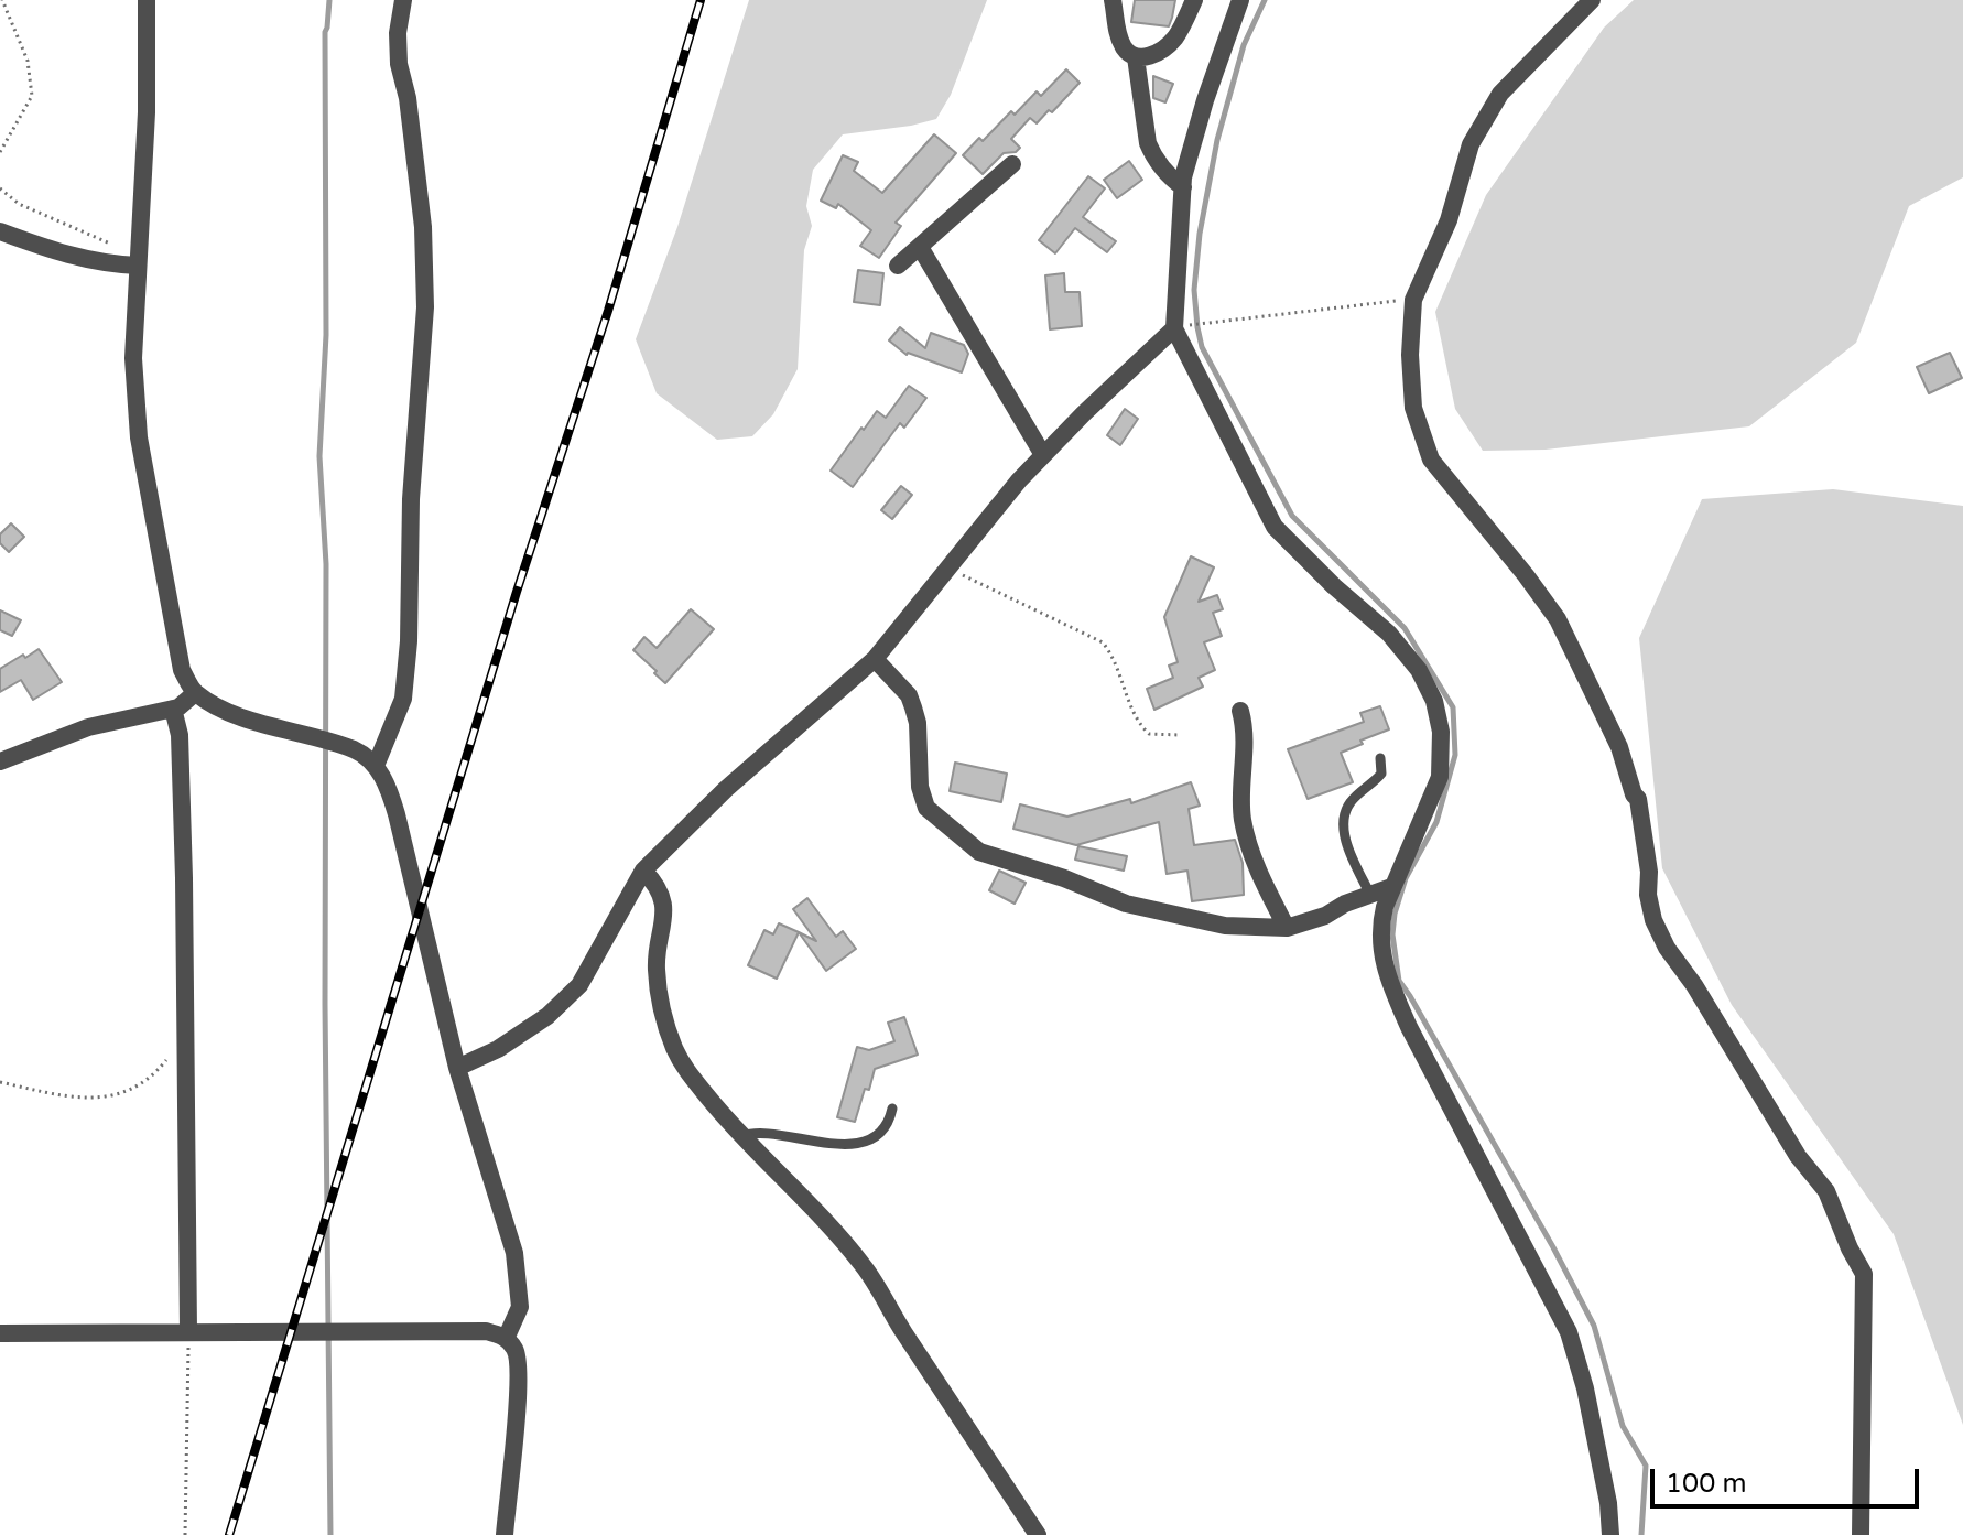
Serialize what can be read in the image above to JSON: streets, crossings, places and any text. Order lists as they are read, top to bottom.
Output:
{
  "scale_bar": "100 m"
}
